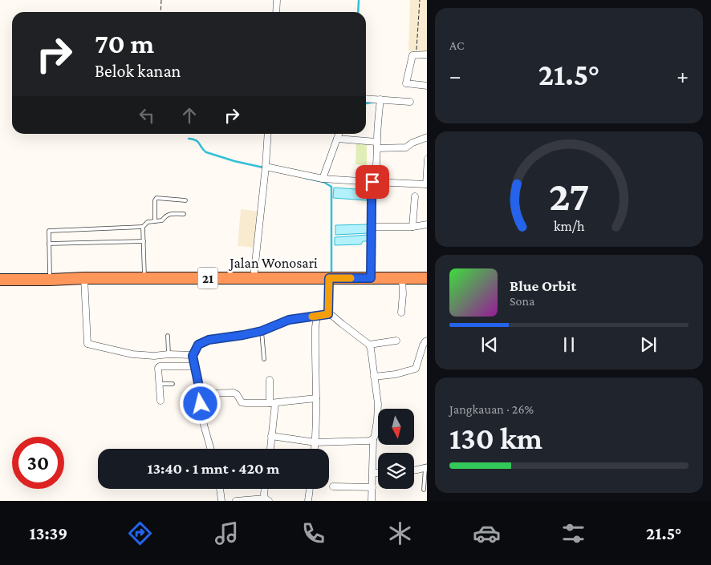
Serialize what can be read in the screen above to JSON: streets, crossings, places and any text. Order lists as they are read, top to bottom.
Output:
{
  "streets": {
    "highway": ["Jalan Wonosari", "21"]
  },
  "north": "bottom",
  "page": {
    "tile": [
      "AC",
      ["Jangkauan · 26%", "130 km"]
    ],
    "turn": ["70 m", "Belok kanan"],
    "heat": ["−", "21.5°", "+"],
    "song": ["Blue Orbit", "Sona"],
    "limit": "30",
    "trip": "13:40 · 1 mnt · 420 m",
    "tabs": ["13:39", "21.5°"],
    "gauge": ["27", "km/h"]
  }
}
